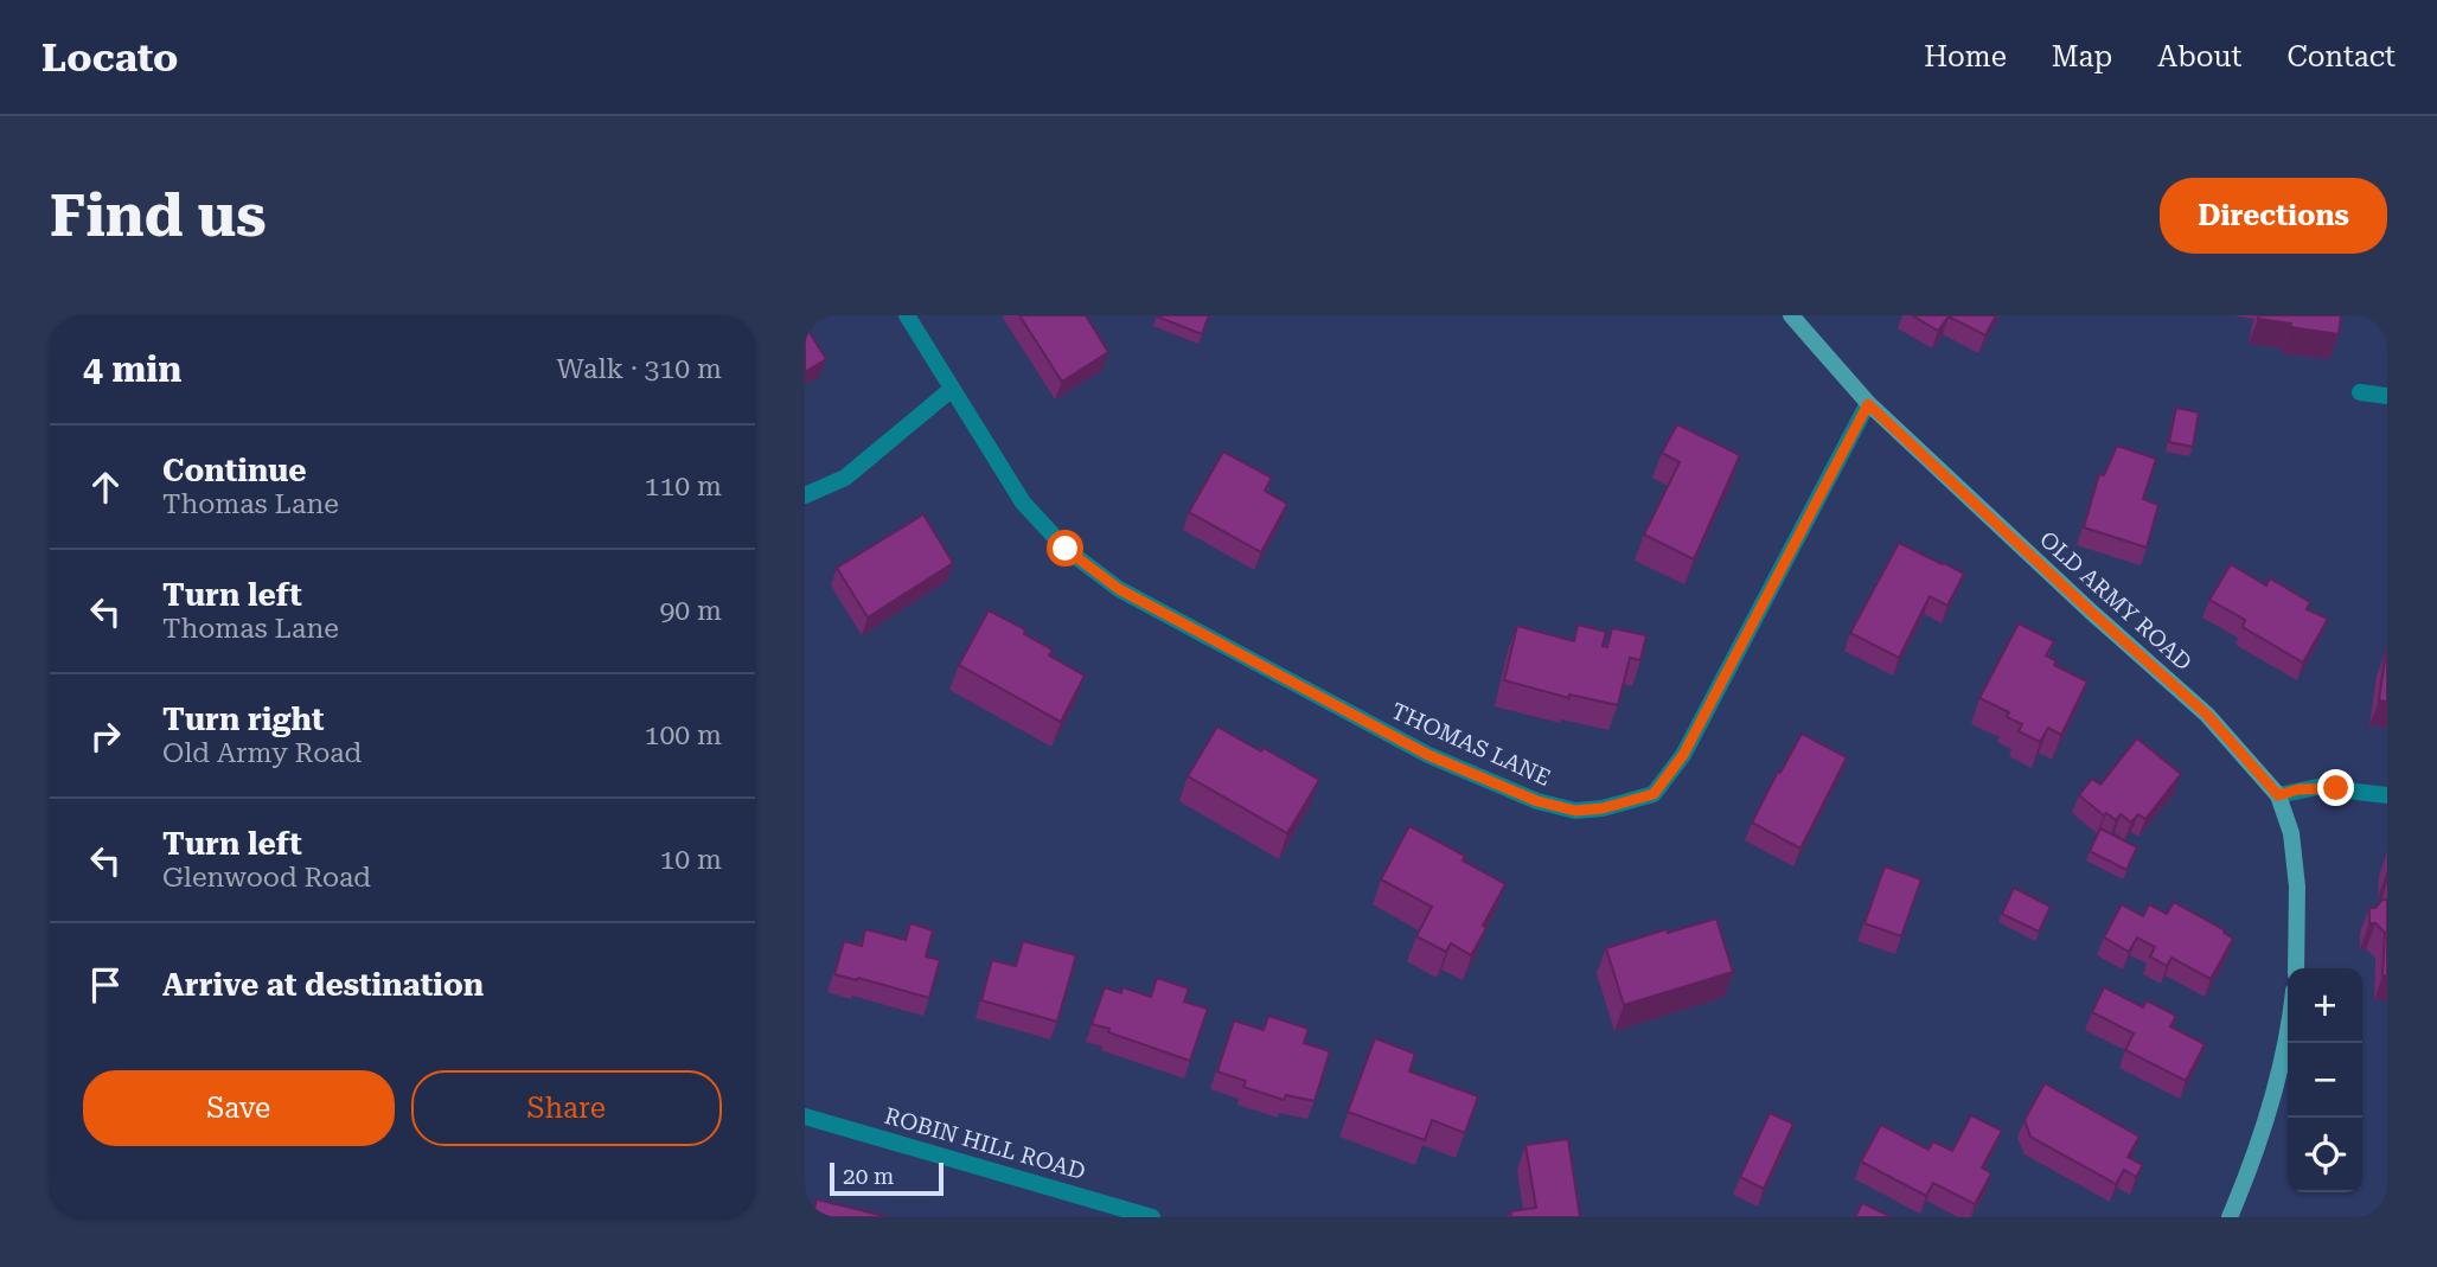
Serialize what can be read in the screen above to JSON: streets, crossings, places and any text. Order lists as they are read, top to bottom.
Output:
{
  "streets": {
    "street": ["OLD ARMY ROAD", "THOMAS LANE", "ROBIN HILL ROAD"]
  },
  "crossings": [
    ["OLD ARMY ROAD", "THOMAS LANE"]
  ],
  "scale_bar": "20 m",
  "page": {
    "header": "Locato",
    "nav": [
      "Home",
      "Map",
      "About",
      "Contact"
    ],
    "buttons": [
      "Directions",
      ["Save", "Share"]
    ],
    "title": "Find us",
    "heading": ["4 min", "Walk · 310 m"],
    "list": [
      ["Continue", "Thomas Lane", "110 m"],
      ["Turn left", "Thomas Lane", "90 m"],
      ["Turn right", "Old Army Road", "100 m"],
      ["Turn left", "Glenwood Road", "10 m"],
      "Arrive at destination"
    ],
    "map_buttons": ["+", "−"],
    "scale": "20 m"
  }
}
